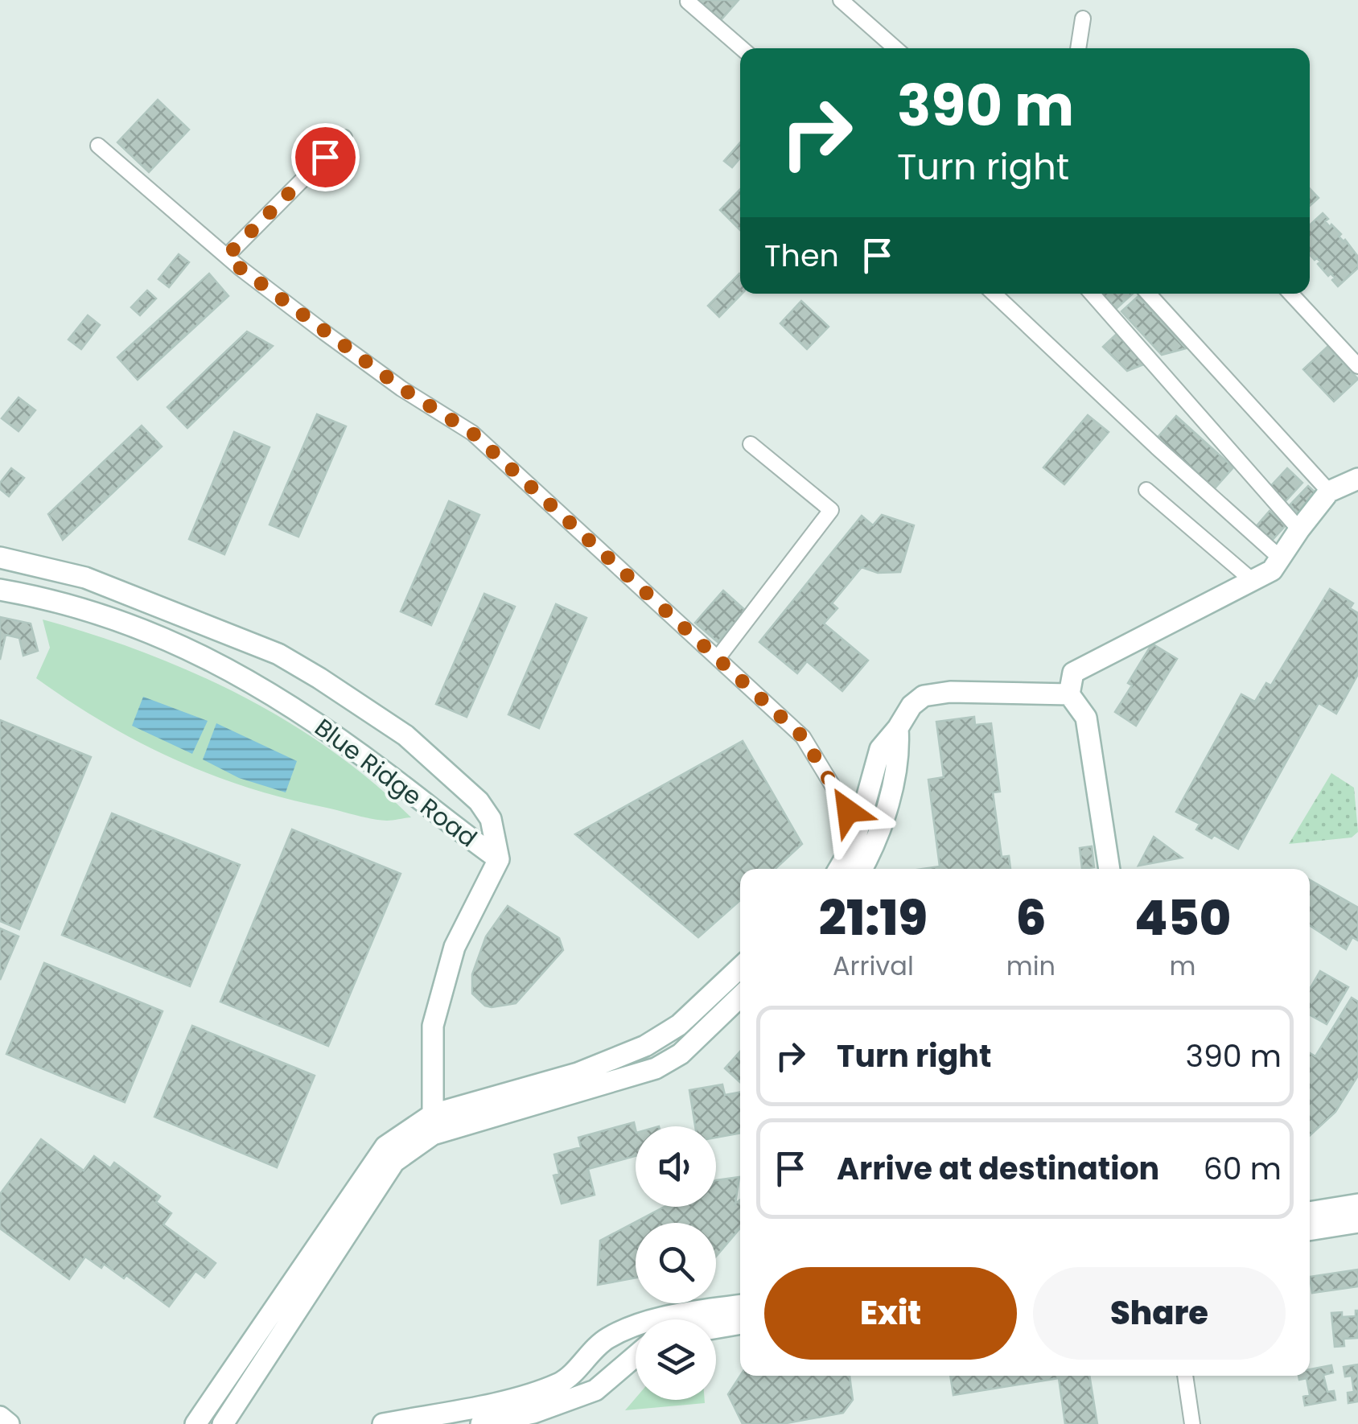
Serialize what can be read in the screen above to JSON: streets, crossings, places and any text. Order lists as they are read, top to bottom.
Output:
{
  "streets": {
    "street": ["Blue Ridge Road"]
  },
  "page": {
    "turn": ["390 m", "Turn right"],
    "then": "Then",
    "eta": [
      "21:19",
      "Arrival",
      "6",
      "min",
      "450",
      "m"
    ],
    "list": [
      {
        "name": "Turn right",
        "value": "390 m"
      },
      {
        "name": "Arrive at destination",
        "value": "60 m"
      }
    ],
    "buttons": ["Exit", "Share"]
  }
}
